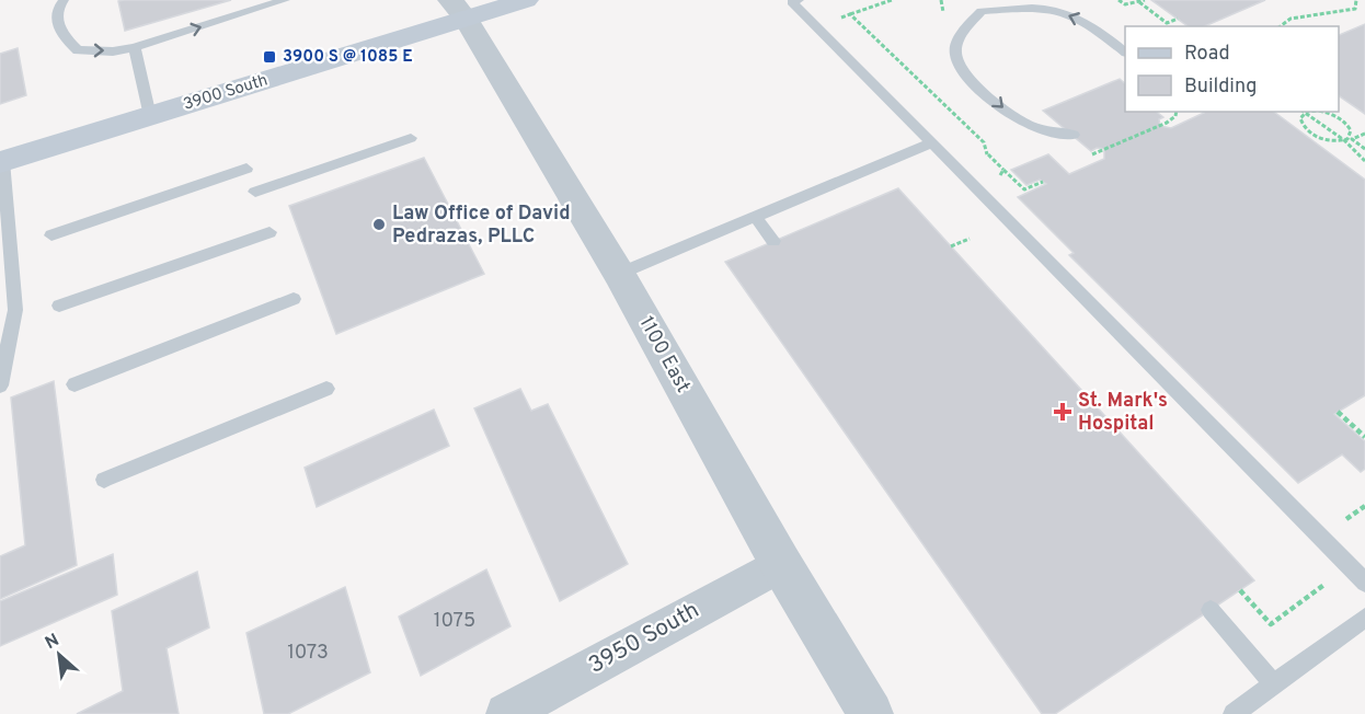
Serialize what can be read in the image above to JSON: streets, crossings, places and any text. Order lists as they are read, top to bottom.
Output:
{
  "streets": {
    "main road": ["3900 South"],
    "street": ["1100 East", "3950 South"]
  },
  "crossings": [
    ["3900 South", "1100 East"],
    ["1100 East", "3950 South"]
  ],
  "places": {
    "transit": ["3900 S @ 1085 E"],
    "other": ["Law Office of David Pedrazas, PLLC"],
    "health": ["St. Mark's Hospital"]
  },
  "house_numbers": ["1075", "1073"],
  "legend": ["Road", "Building"],
  "north": "top left"
}
